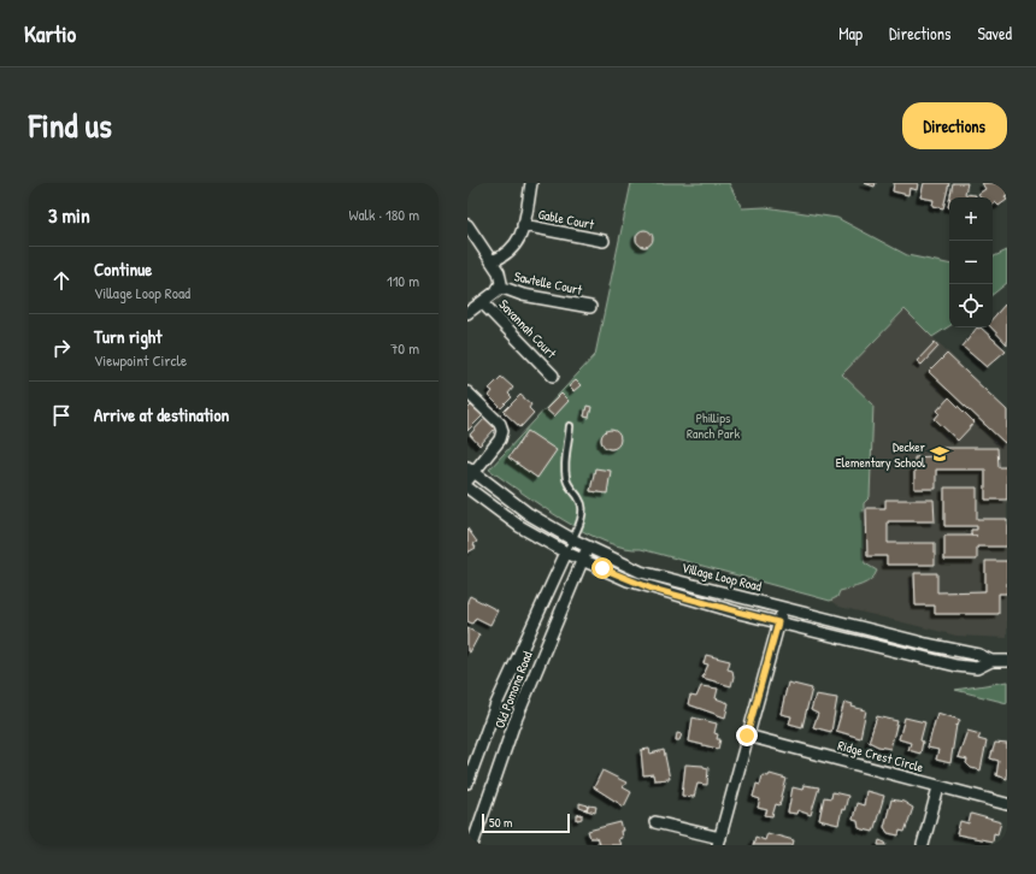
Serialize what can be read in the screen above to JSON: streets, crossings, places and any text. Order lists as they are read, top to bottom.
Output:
{
  "streets": {
    "street": [
      "Gable Court",
      "Sawtelle Court",
      "Savannah Court",
      "Village Loop Road",
      "Old Pomona Road",
      "Ridge Crest Circle"
    ]
  },
  "crossings": [
    ["Village Loop Road", "Old Pomona Road"]
  ],
  "parks": ["Phillips Ranch Park"],
  "places": {
    "school or university": ["Decker Elementary School"]
  },
  "scale_bar": "50 m",
  "page": {
    "header": "Kartio",
    "nav": ["Map", "Directions", "Saved"],
    "title": "Find us",
    "buttons": "Directions",
    "heading": ["3 min", "Walk · 180 m"],
    "map_buttons": ["+", "−"],
    "list": [
      ["Continue", "Village Loop Road", "110 m"],
      ["Turn right", "Viewpoint Circle", "70 m"],
      "Arrive at destination"
    ],
    "scale": "50 m"
  }
}
